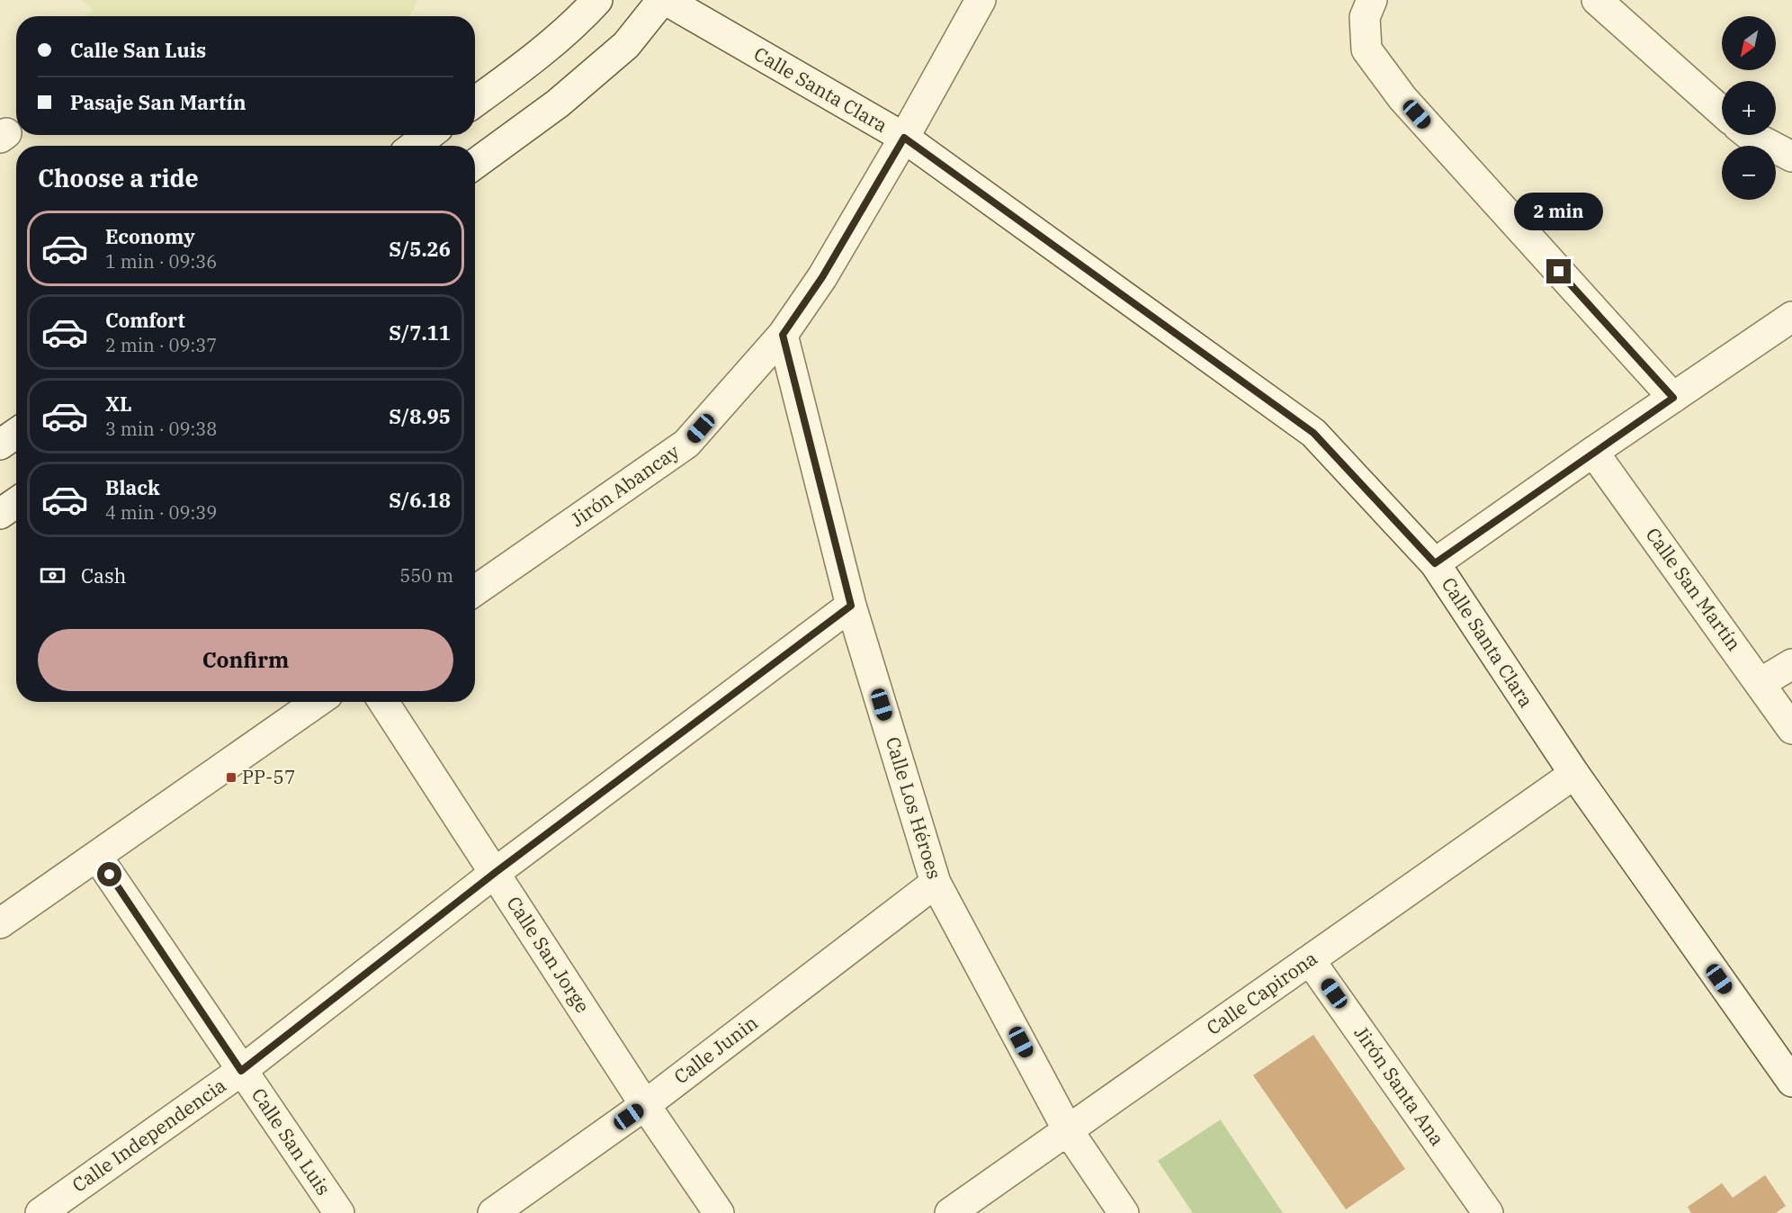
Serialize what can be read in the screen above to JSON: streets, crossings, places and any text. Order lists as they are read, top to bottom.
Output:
{
  "streets": {
    "street": [
      "Calle Santa Clara",
      "Jirón Abancay",
      "Calle San Martín",
      "Calle Los Héroes",
      "Calle San Jorge",
      "Calle Capirona",
      "Calle Junin",
      "Jirón Santa Ana",
      "Calle Independencia",
      "Calle San Luis"
    ]
  },
  "crossings": [
    ["Calle Santa Clara", "Jirón Abancay"],
    ["Calle Santa Clara", "Calle Capirona"],
    ["Jirón Abancay", "Calle Los Héroes"],
    ["Calle Los Héroes", "Calle Capirona"],
    ["Calle Los Héroes", "Calle Junin"],
    ["Calle Los Héroes", "Calle Independencia"],
    ["Calle San Jorge", "Calle Junin"],
    ["Calle San Jorge", "Calle Independencia"],
    ["Calle Capirona", "Jirón Santa Ana"],
    ["Calle Independencia", "Calle San Luis"]
  ],
  "places": {
    "transit": ["PP-57"]
  },
  "north": "bottom left",
  "page": {
    "map_buttons": ["+", "−"],
    "banner": ["Calle San Luis", "Pasaje San Martín"],
    "heading": "Choose a ride",
    "bubble": "2 min",
    "list": [
      {
        "name": "Economy",
        "note": "1 min · 09:36",
        "value": "S/5.26"
      },
      {
        "name": "Comfort",
        "note": "2 min · 09:37",
        "value": "S/7.11"
      },
      {
        "name": "XL",
        "note": "3 min · 09:38",
        "value": "S/8.95"
      },
      {
        "name": "Black",
        "note": "4 min · 09:39",
        "value": "S/6.18"
      }
    ],
    "pay": ["Cash", "550 m"],
    "buttons": "Confirm"
  }
}
